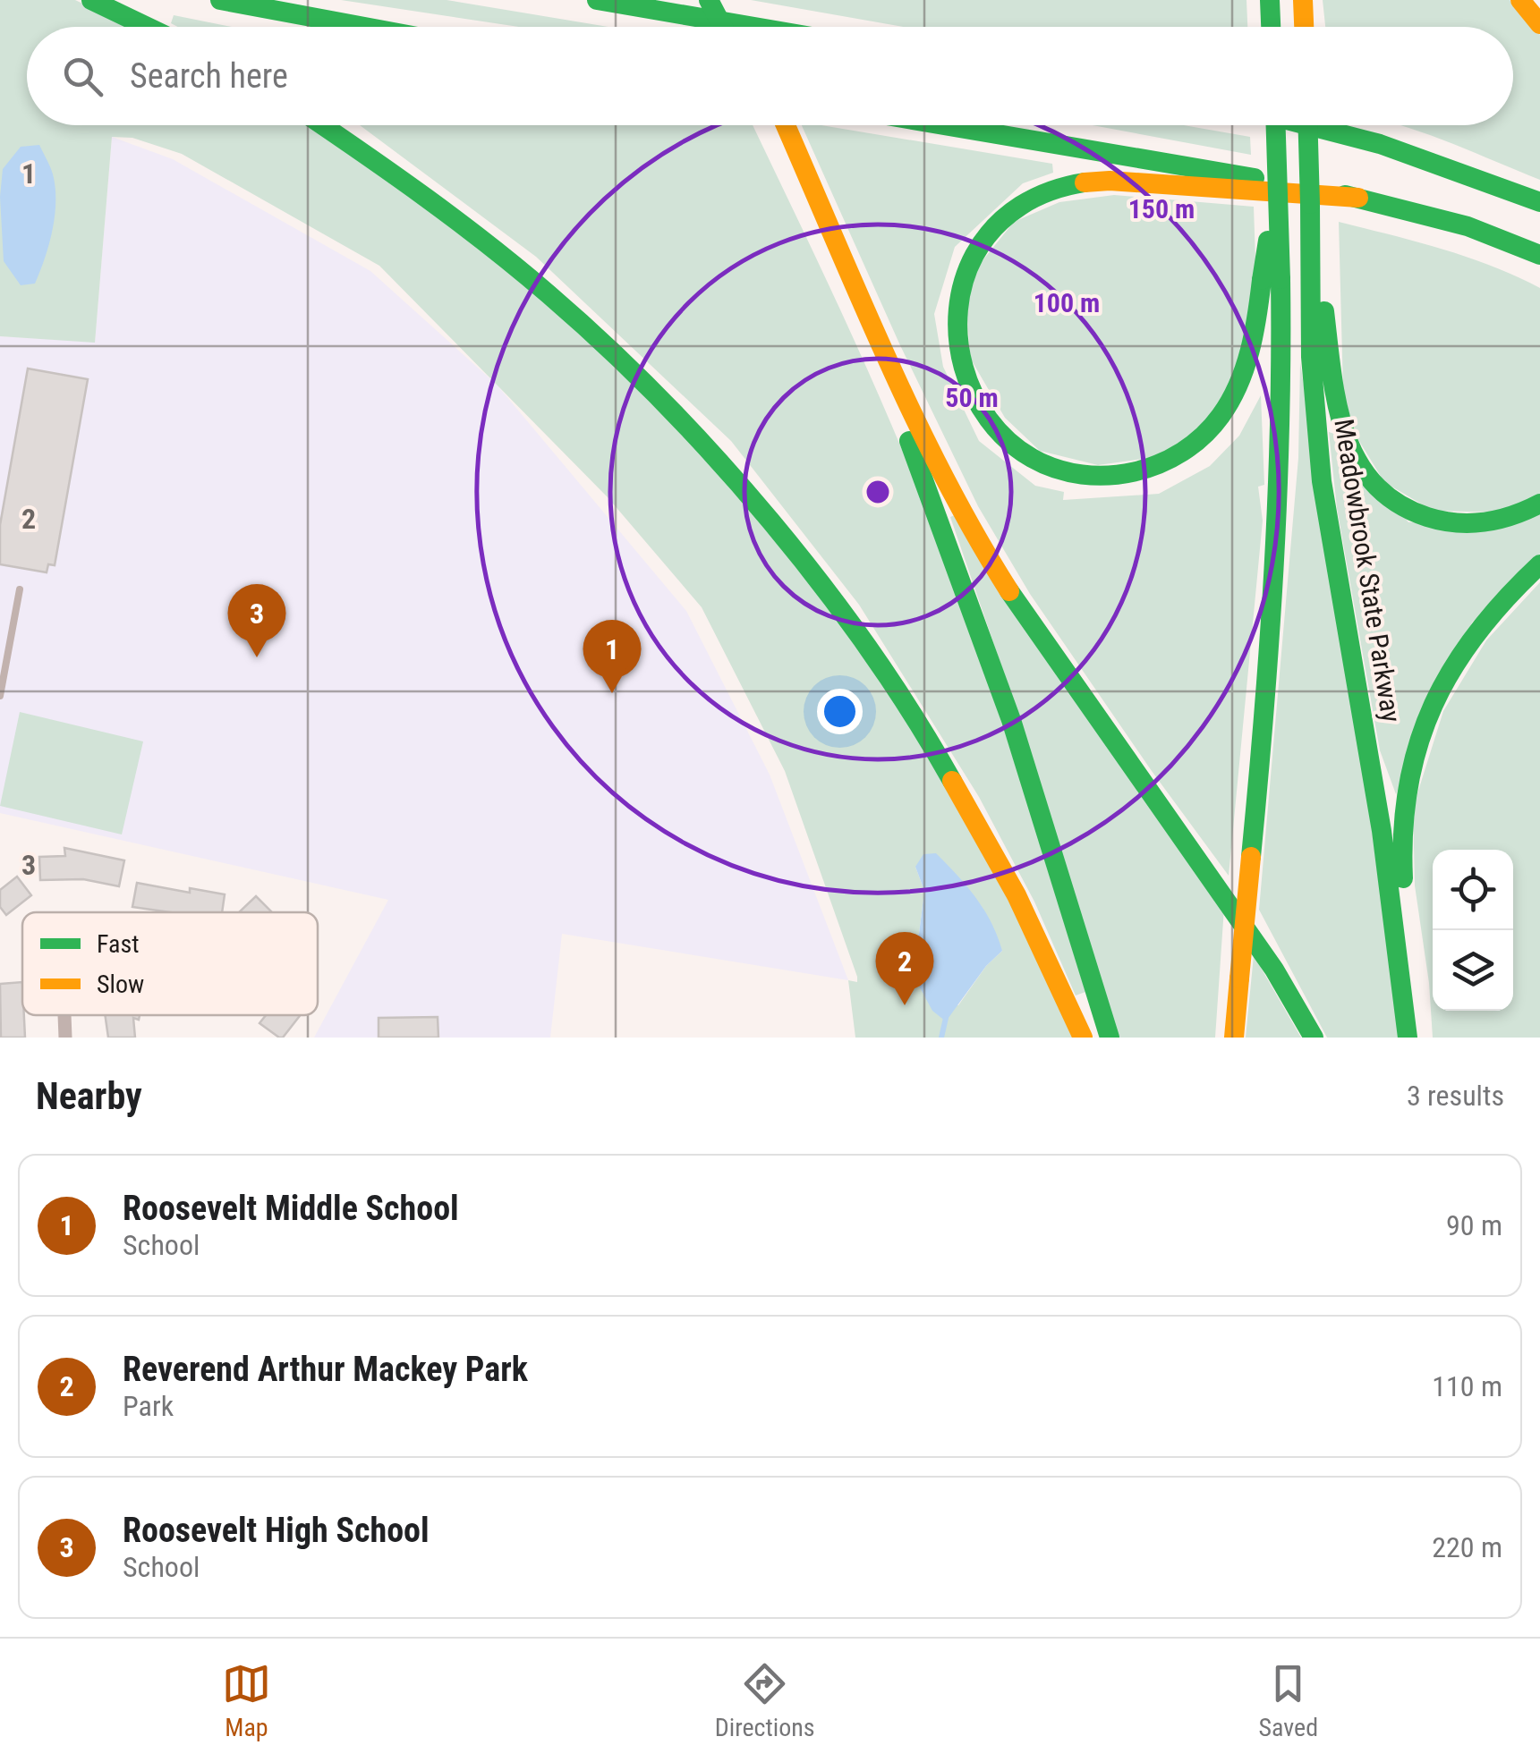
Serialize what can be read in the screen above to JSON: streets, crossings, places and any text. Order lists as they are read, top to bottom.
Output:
{
  "streets": {
    "highway": ["Meadowbrook State Parkway"]
  },
  "legend": ["Fast", "Slow"],
  "page": {
    "search": "Search here",
    "pins": ["3", "1", "2"],
    "heading": ["Nearby", "3 results"],
    "list": [
      {
        "mark": "1",
        "name": "Roosevelt Middle School",
        "note": "School",
        "value": "90 m"
      },
      {
        "mark": "2",
        "name": "Reverend Arthur Mackey Park",
        "note": "Park",
        "value": "110 m"
      },
      {
        "mark": "3",
        "name": "Roosevelt High School",
        "note": "School",
        "value": "220 m"
      }
    ],
    "nav": ["Map", "Directions", "Saved"]
  },
  "grid": {
    "rows": ["1", "2", "3"]
  },
  "rings": ["150 m", "100 m", "50 m"]
}
